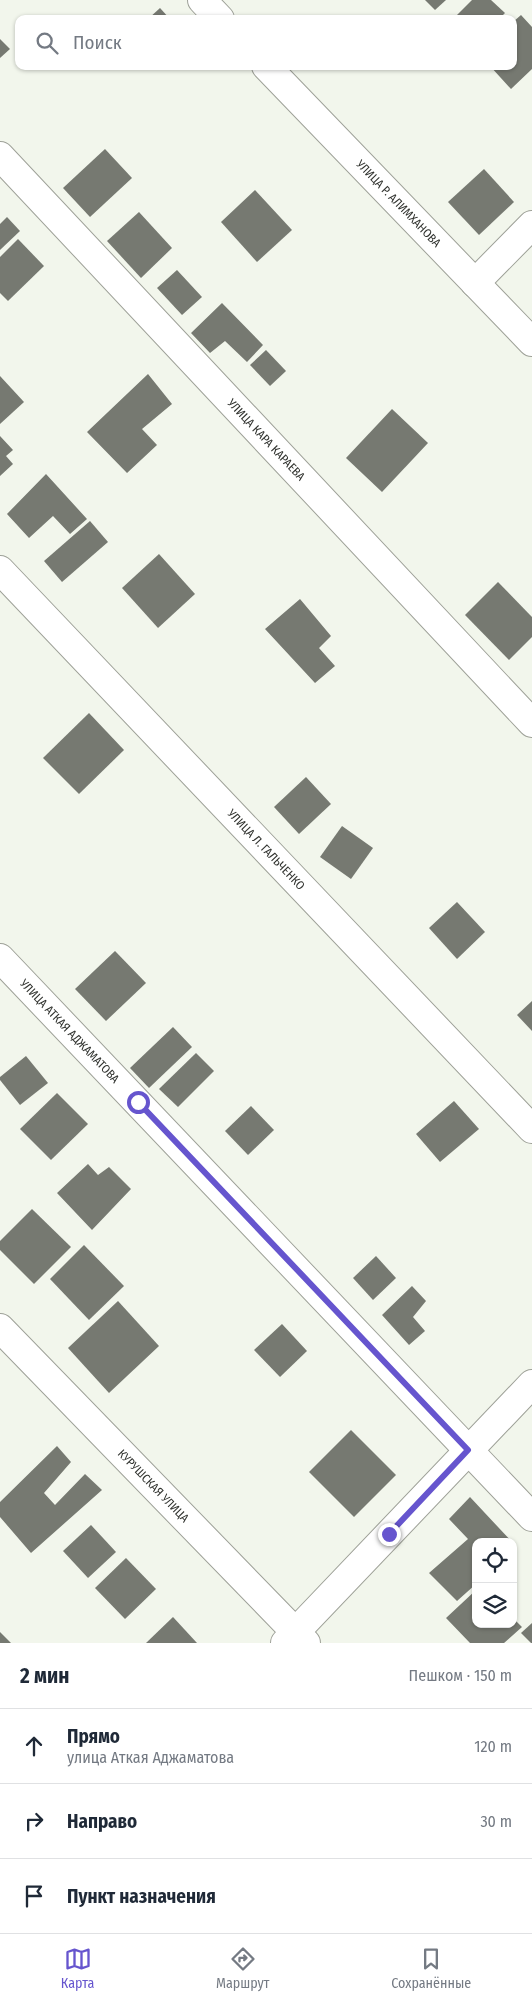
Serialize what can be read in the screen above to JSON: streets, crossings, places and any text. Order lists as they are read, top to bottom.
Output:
{
  "streets": {
    "street": [
      "УЛИЦА Р. АЛИМХАНОВА",
      "УЛИЦА КАРА КАРАЕВА",
      "УЛИЦА Л. ГАЛЬЧЕНКО",
      "УЛИЦА АТКАЯ АДЖАМАТОВА",
      "КУРУШСКАЯ УЛИЦА"
    ]
  },
  "page": {
    "search": "Поиск",
    "heading": ["2 мин", "Пешком · 150 m"],
    "list": [
      ["Прямо", "улица Аткая Аджаматова", "120 m"],
      ["Направо", "30 m"],
      "Пункт назначения"
    ],
    "nav": ["Карта", "Маршрут", "Сохранённые"]
  }
}
